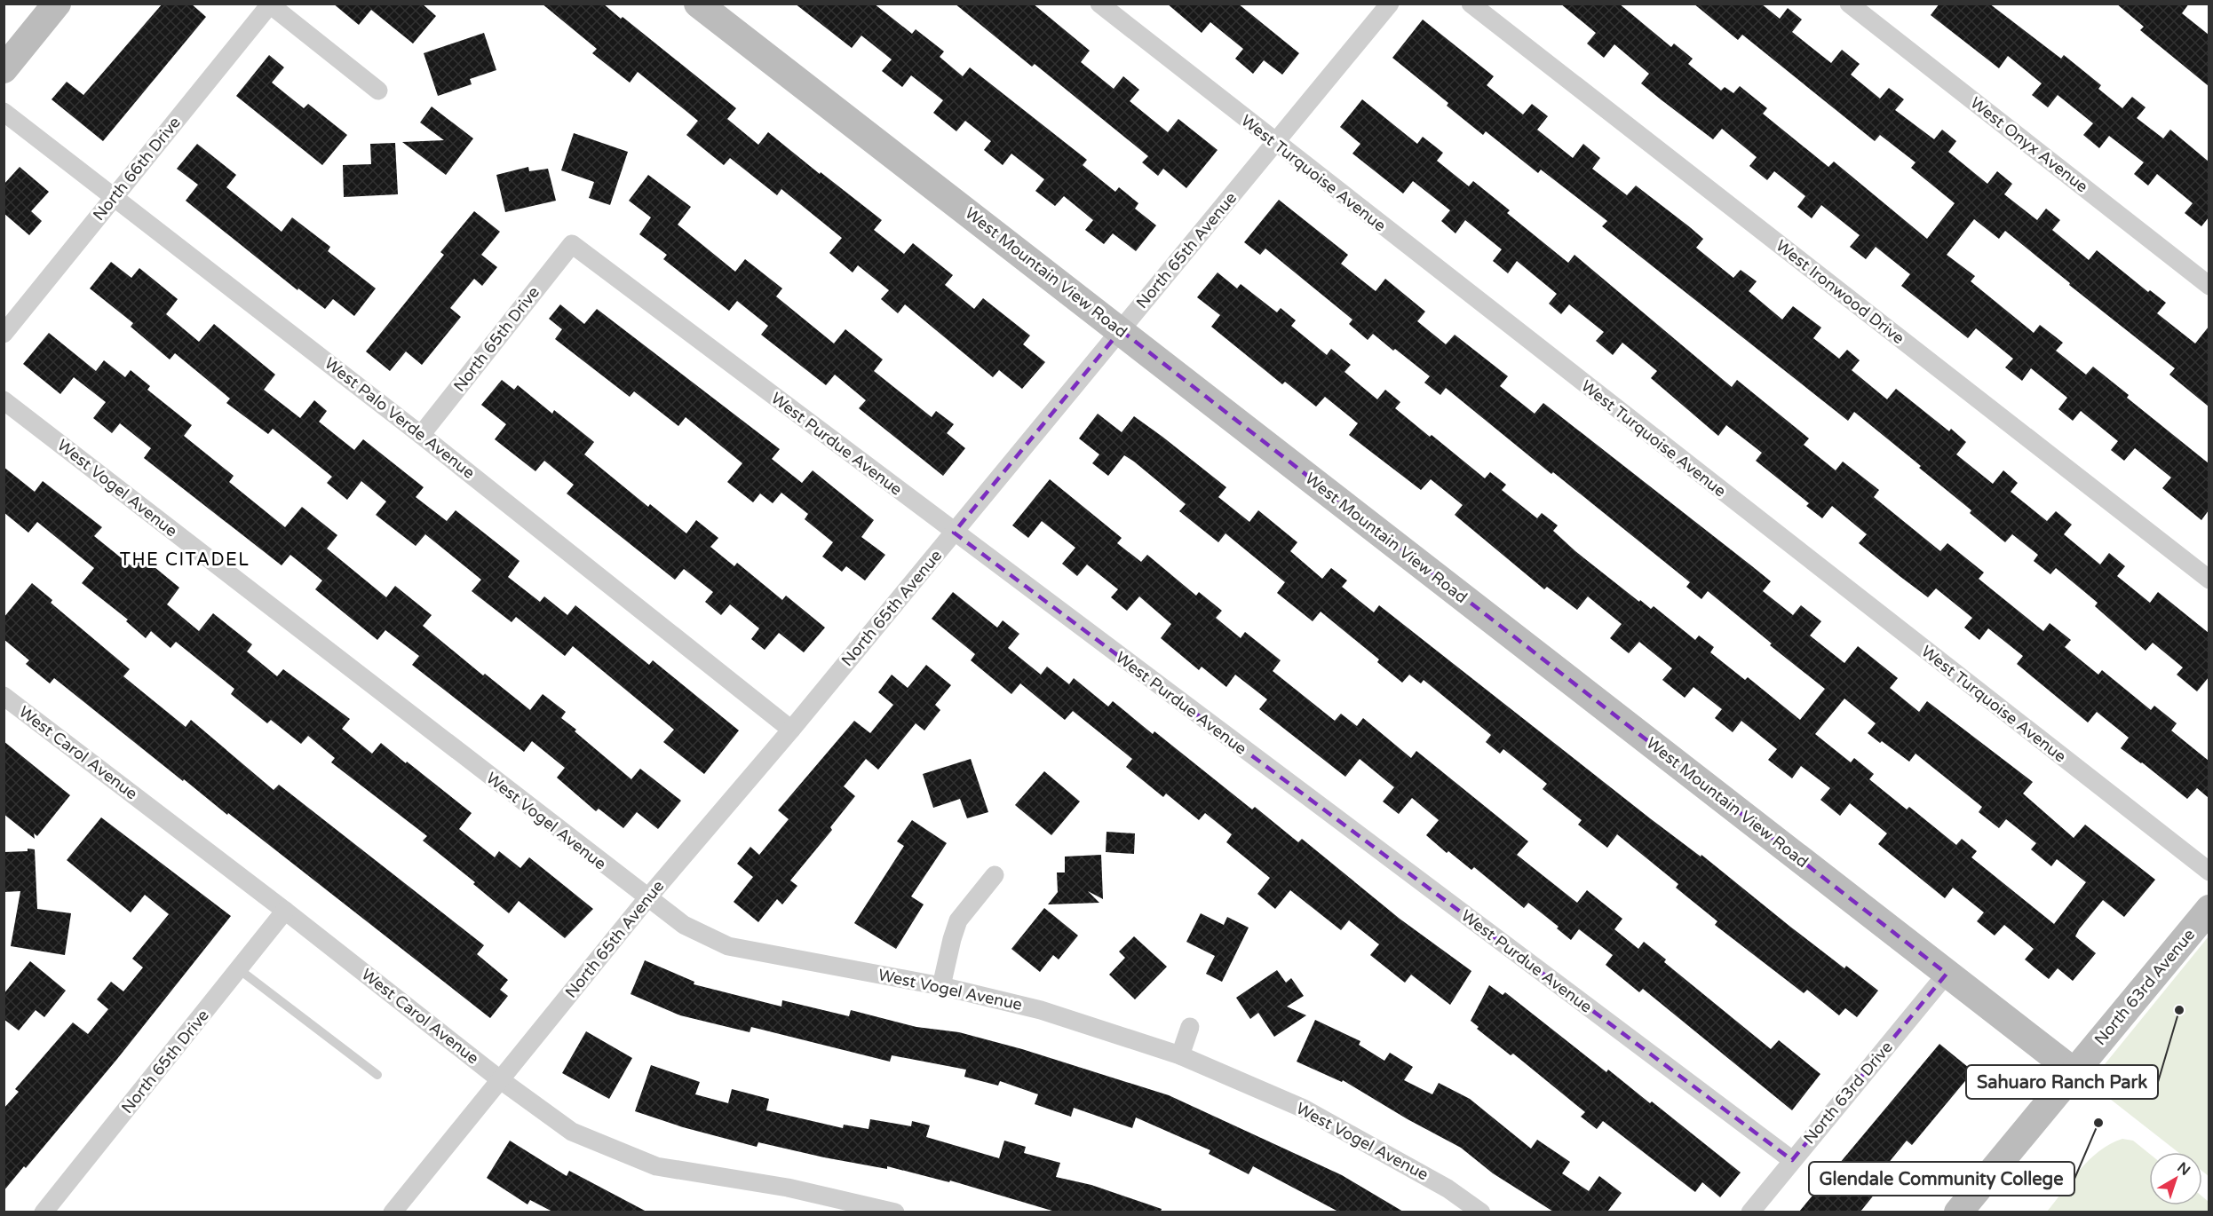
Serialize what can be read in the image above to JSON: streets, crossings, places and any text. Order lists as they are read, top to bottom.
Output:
{
  "streets": {
    "street": [
      "West Onyx Avenue",
      "North 66th Drive",
      "West Turquoise Avenue",
      "North 65th Avenue",
      "West Mountain View Road",
      "West Ironwood Drive",
      "North 65th Drive",
      "West Palo Verde Avenue",
      "West Purdue Avenue",
      "West Vogel Avenue",
      "West Carol Avenue",
      "North 63rd Avenue",
      "North 63rd Drive"
    ]
  },
  "crossings": [
    ["North 66th Drive", "West Palo Verde Avenue"],
    ["West Turquoise Avenue", "North 65th Avenue"],
    ["North 65th Avenue", "West Mountain View Road"],
    ["North 65th Avenue", "West Palo Verde Avenue"],
    ["North 65th Avenue", "West Purdue Avenue"],
    ["North 65th Avenue", "West Vogel Avenue"],
    ["North 65th Avenue", "West Carol Avenue"],
    ["West Mountain View Road", "North 63rd Avenue"],
    ["West Mountain View Road", "North 63rd Drive"],
    ["North 65th Drive", "West Palo Verde Avenue"],
    ["North 65th Drive", "West Purdue Avenue"],
    ["North 65th Drive", "West Carol Avenue"],
    ["West Purdue Avenue", "North 63rd Drive"]
  ],
  "districts": ["THE CITADEL"],
  "places": ["Sahuaro Ranch Park", "Glendale Community College"],
  "north": "top right"
}
